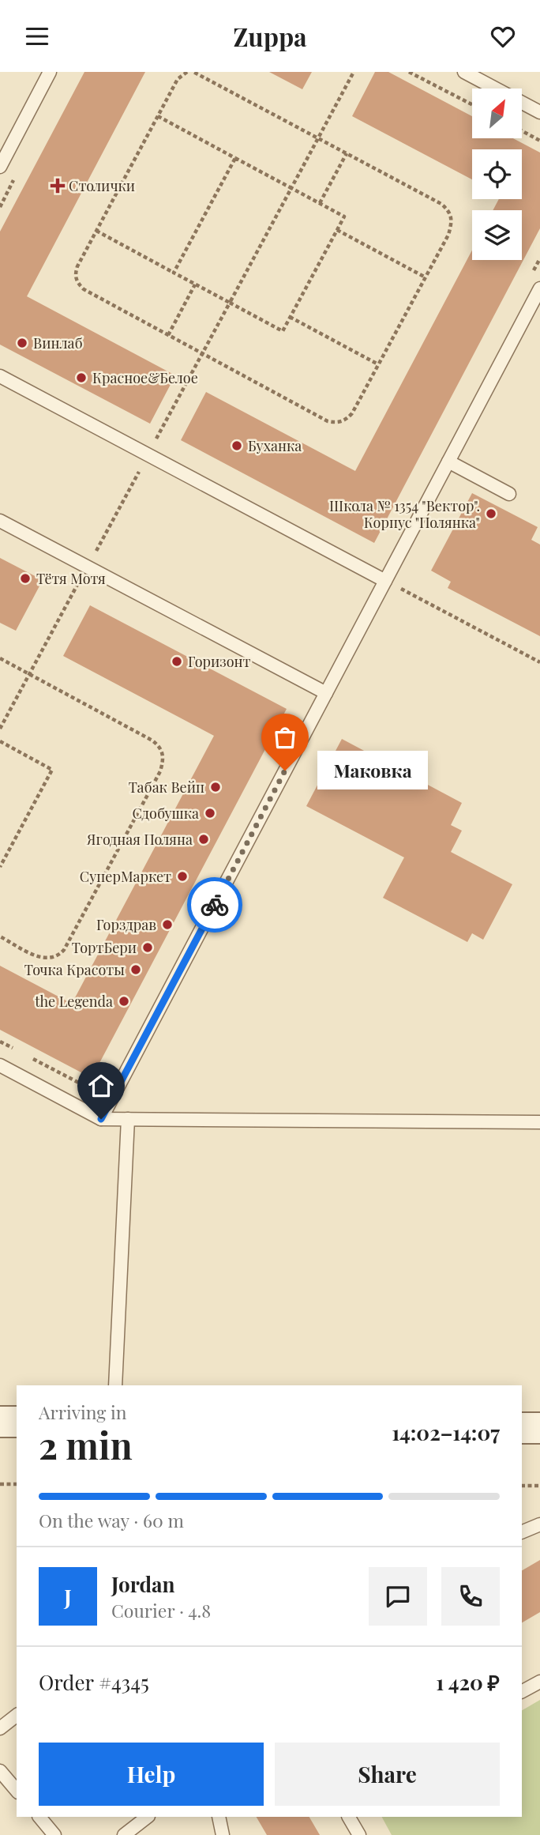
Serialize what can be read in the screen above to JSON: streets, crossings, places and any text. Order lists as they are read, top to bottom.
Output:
{
  "places": {
    "health": ["Столички"],
    "other": [
      "Винлаб",
      "Красное&Белое",
      "Буханка",
      "Школа № 1354 \"Вектор\". Корпус \"Полянка\"",
      "Тётя Мотя",
      "Горизонт",
      "Маковка",
      "Табак Вейп",
      "Сдобушка",
      "Ягодная Поляна",
      "СуперМаркет",
      "Горздрав",
      "ТортБери",
      "Точка Красоты",
      "the Legenda"
    ]
  },
  "north": "top right",
  "page": {
    "header": "Zuppa",
    "bubble": "Маковка",
    "heading": ["2 min", "Arriving in", "14:02–14:07"],
    "panel": [
      "Jordan",
      "Courier · 4.8",
      "Order #4345",
      "1 420 ₽"
    ],
    "bar": "On the way · 60 m",
    "round": "J",
    "buttons": ["Help", "Share"]
  }
}
